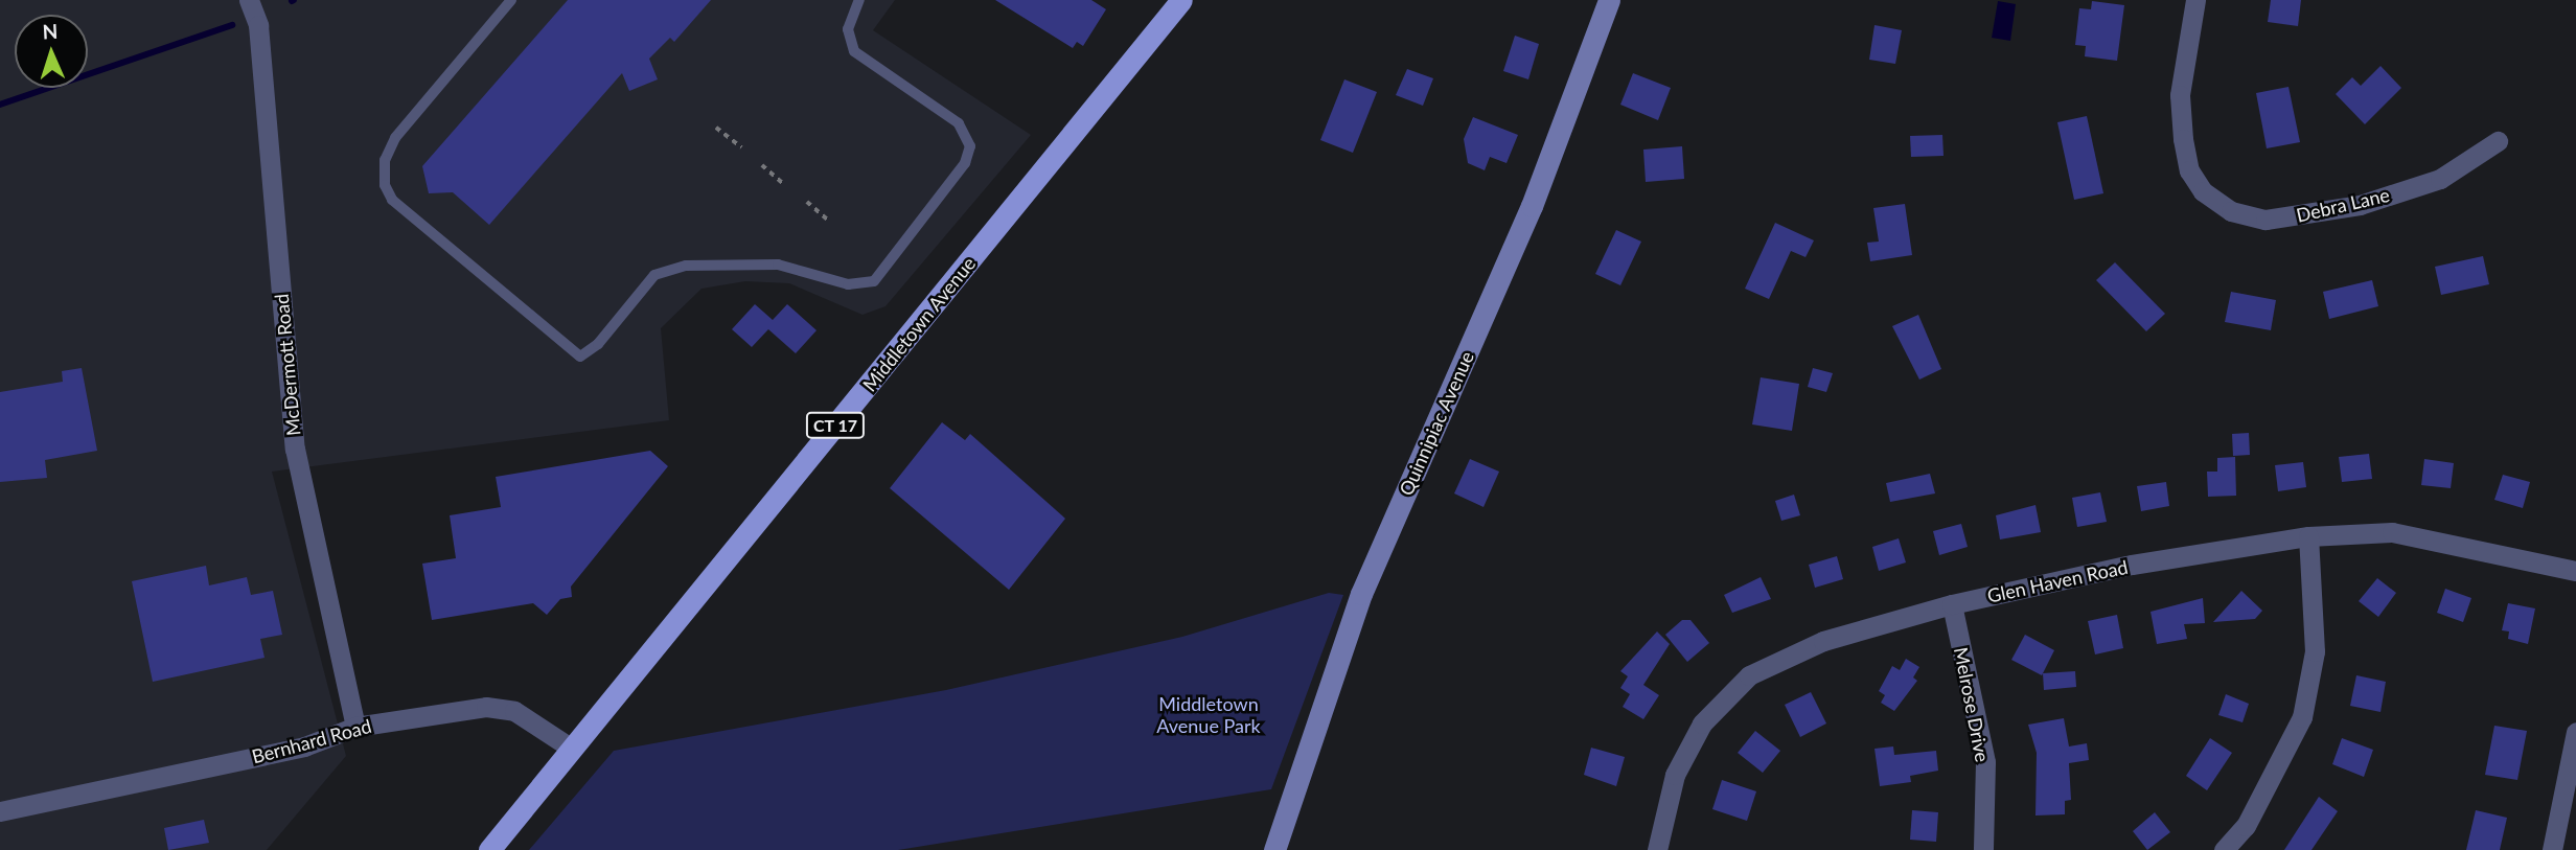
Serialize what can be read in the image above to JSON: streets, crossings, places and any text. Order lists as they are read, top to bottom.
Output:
{
  "streets": {
    "main road": ["Middletown Avenue", "Quinnipiac Avenue", "CT 17"],
    "street": [
      "Debra Lane",
      "McDermott Road",
      "Glen Haven Road",
      "Melrose Drive",
      "Bernhard Road"
    ]
  },
  "crossings": [
    ["Middletown Avenue", "Bernhard Road"],
    ["McDermott Road", "Bernhard Road"],
    ["Glen Haven Road", "Melrose Drive"]
  ],
  "parks": ["Middletown Avenue Park"],
  "north": "top"
}
